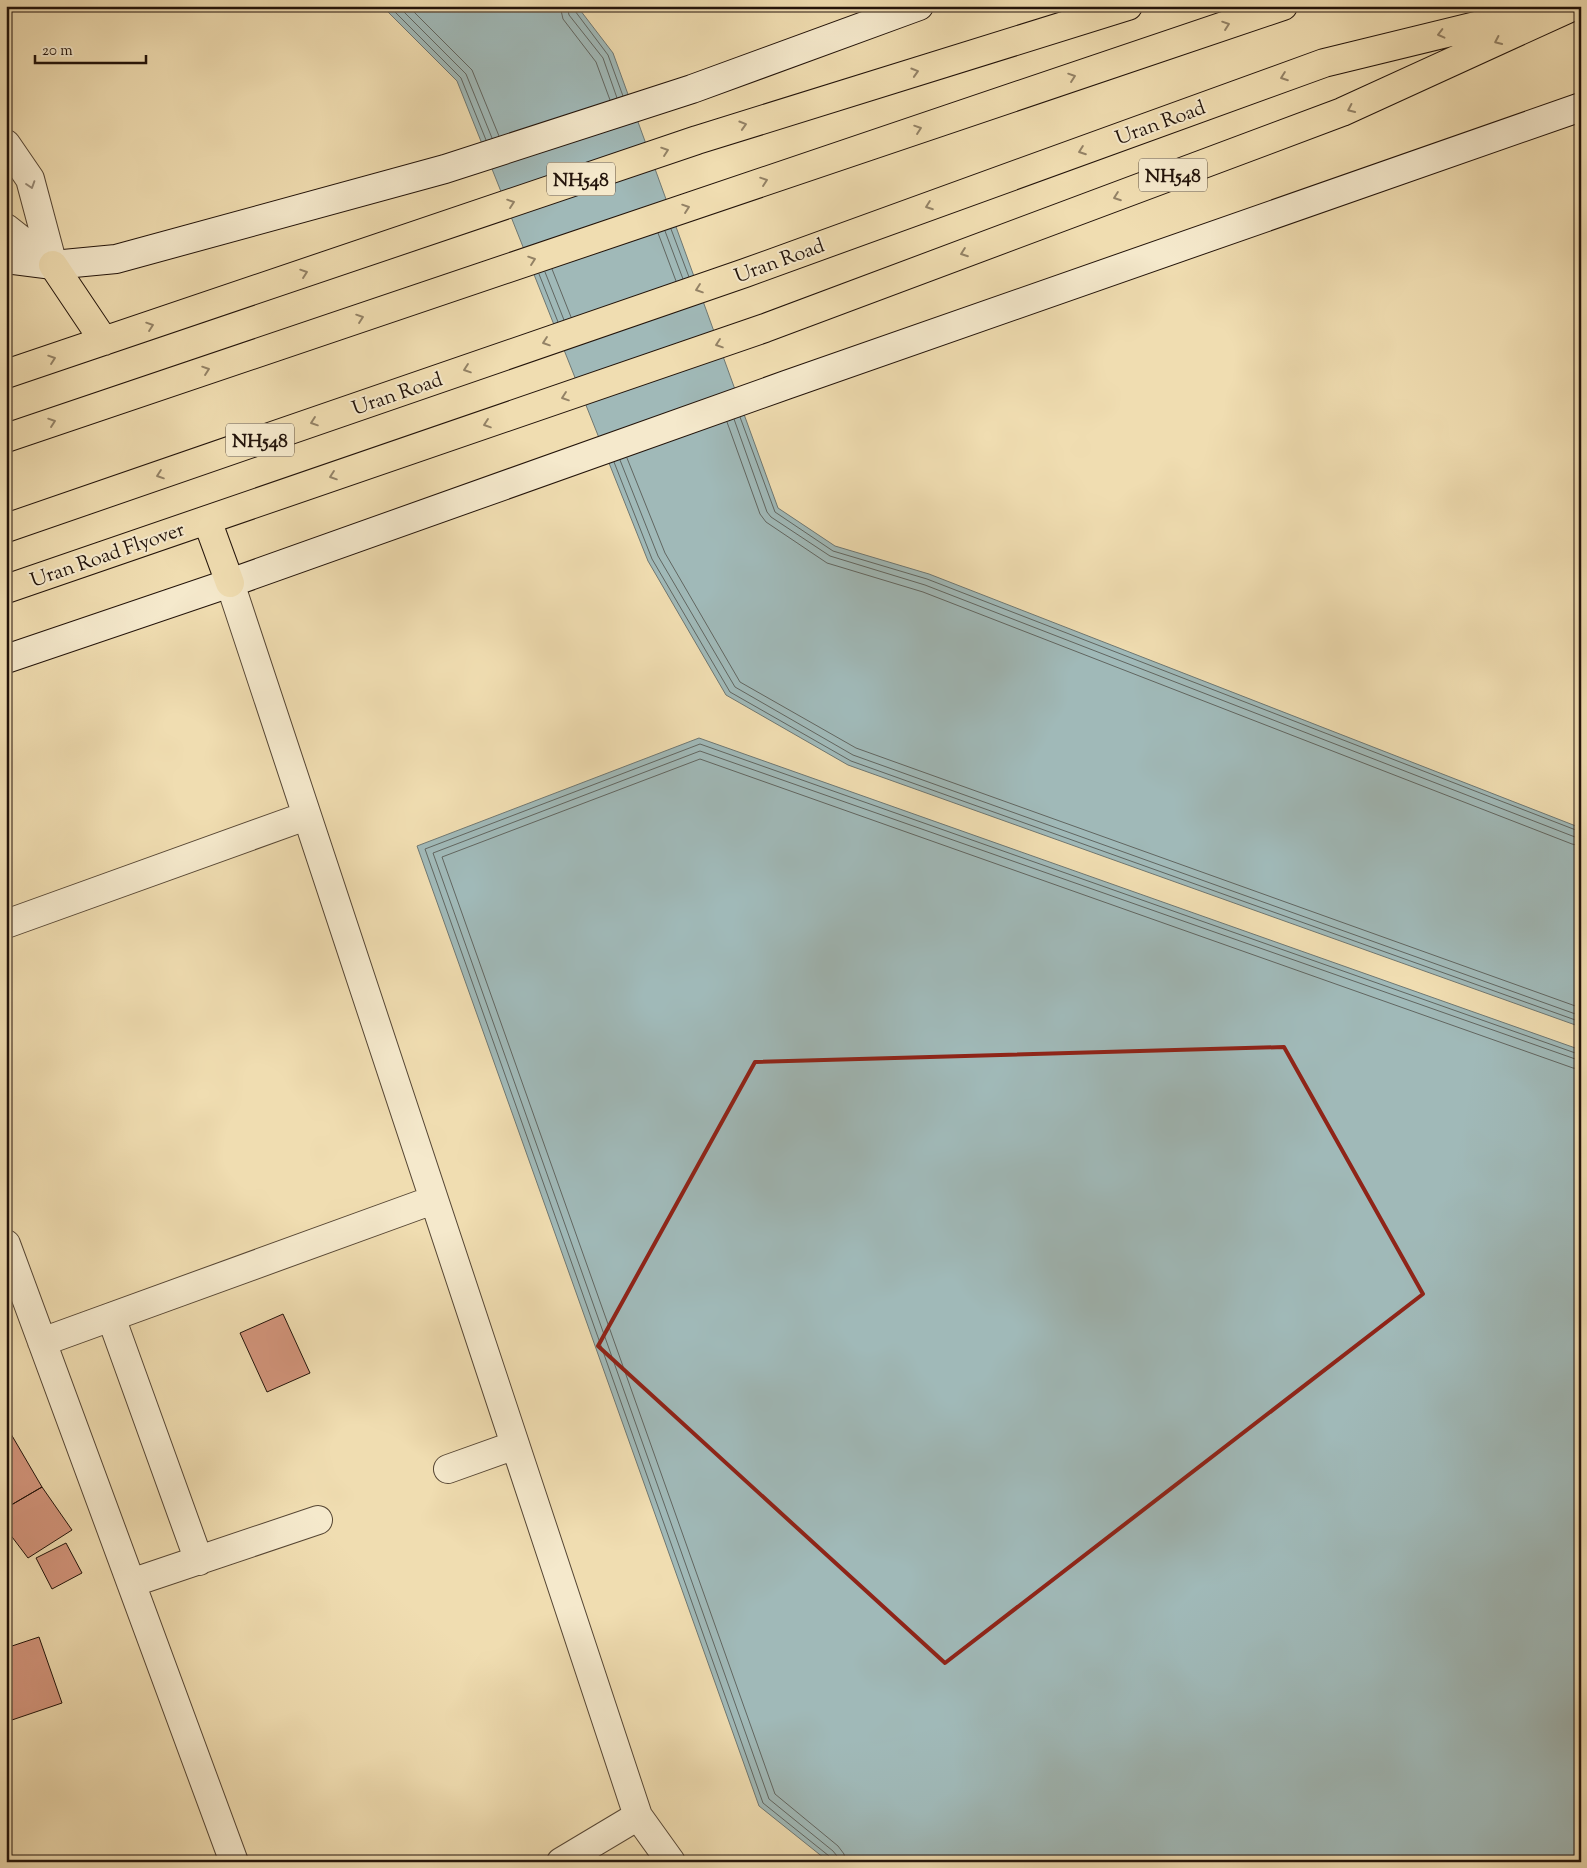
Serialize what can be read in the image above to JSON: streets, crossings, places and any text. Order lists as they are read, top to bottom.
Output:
{
  "streets": {
    "highway": ["Uran Road", "NH548", "Uran Road Flyover"]
  },
  "crossings": [
    ["NH548", "Uran Road Flyover"]
  ],
  "scale_bar": "20 m"
}
